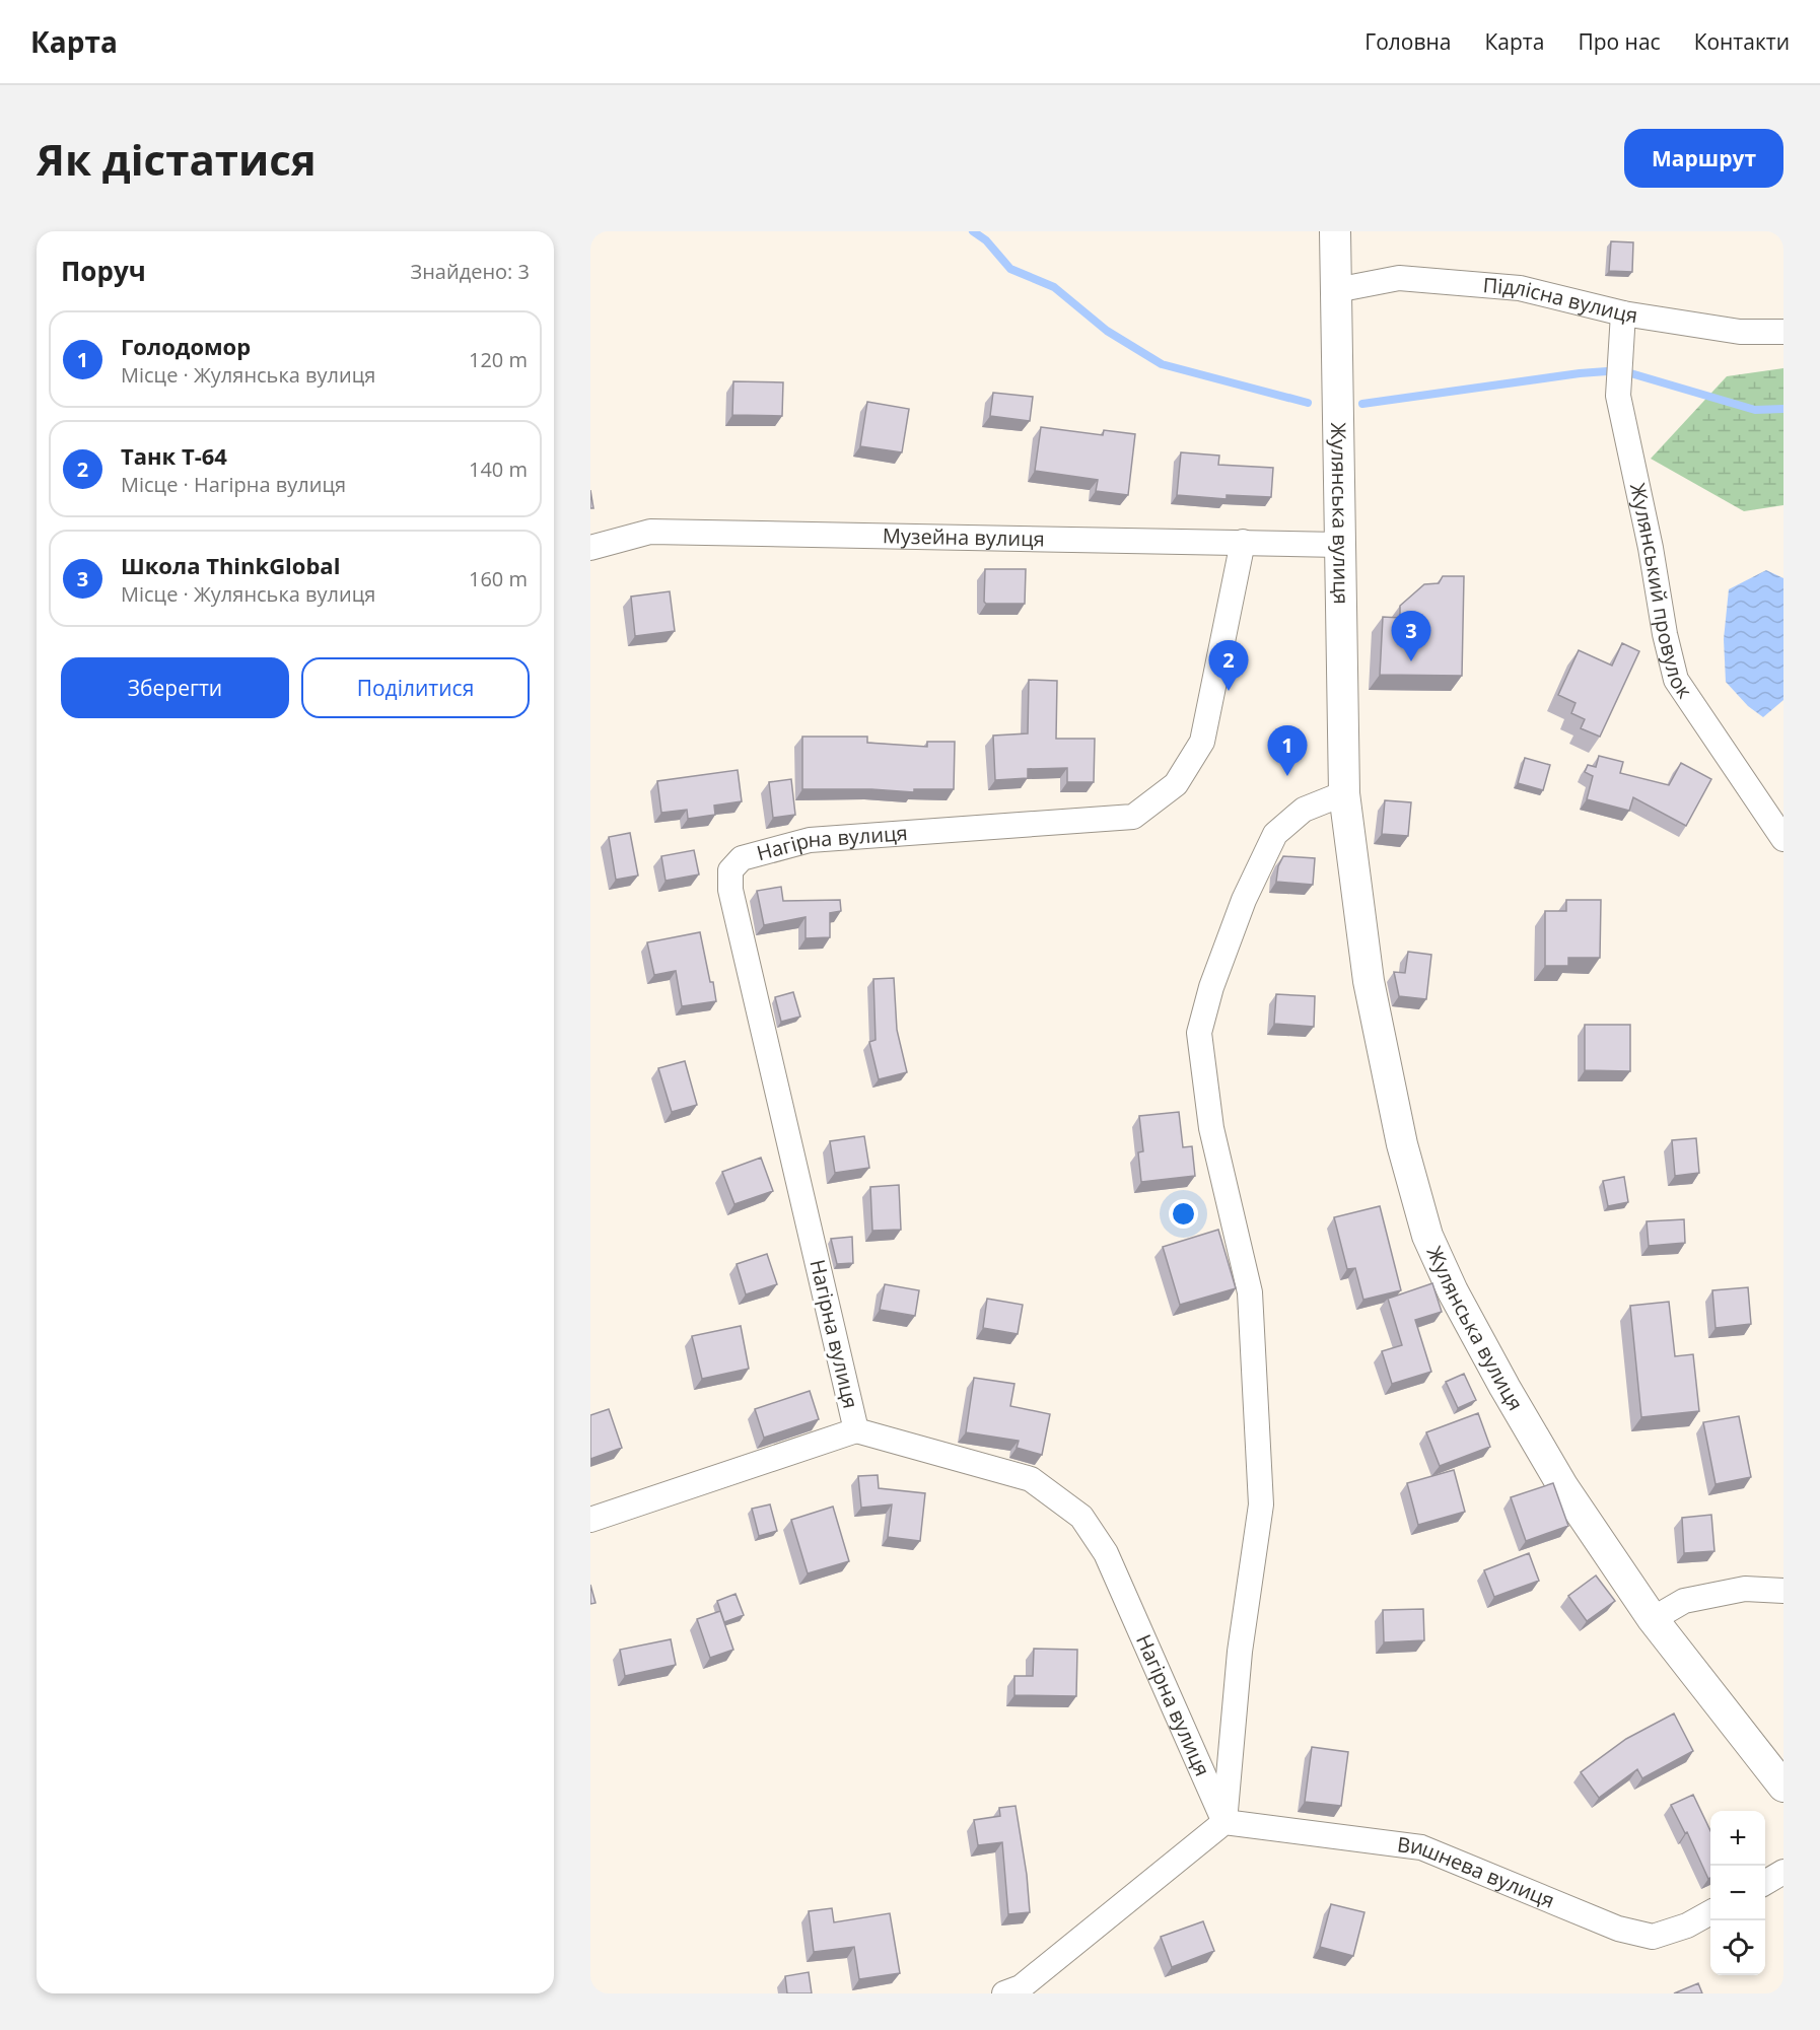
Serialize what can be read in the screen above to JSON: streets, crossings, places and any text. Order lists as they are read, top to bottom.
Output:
{
  "streets": {
    "street": [
      "Підлісна вулиця",
      "Жулянська вулиця",
      "Музейна вулиця",
      "Жулянський провулок",
      "Нагірна вулиця",
      "Вишнева вулиця"
    ]
  },
  "crossings": [
    ["Підлісна вулиця", "Жулянська вулиця"],
    ["Підлісна вулиця", "Жулянський провулок"],
    ["Жулянська вулиця", "Музейна вулиця"],
    ["Музейна вулиця", "Нагірна вулиця"],
    ["Нагірна вулиця", "Вишнева вулиця"]
  ],
  "page": {
    "header": "Карта",
    "nav": [
      "Головна",
      "Карта",
      "Про нас",
      "Контакти"
    ],
    "buttons": [
      "Маршрут",
      ["Зберегти", "Поділитися"]
    ],
    "title": "Як дістатися",
    "heading": ["Поруч", "Знайдено: 3"],
    "list": [
      {
        "mark": "1",
        "name": "Голодомор",
        "note": "Місце · Жулянська вулиця",
        "value": "120 m"
      },
      {
        "mark": "2",
        "name": "Танк Т-64",
        "note": "Місце · Нагірна вулиця",
        "value": "140 m"
      },
      {
        "mark": "3",
        "name": "Школа ThinkGlobal",
        "note": "Місце · Жулянська вулиця",
        "value": "160 m"
      }
    ],
    "pins": ["3", "2", "1"],
    "map_buttons": ["+", "−"]
  }
}
